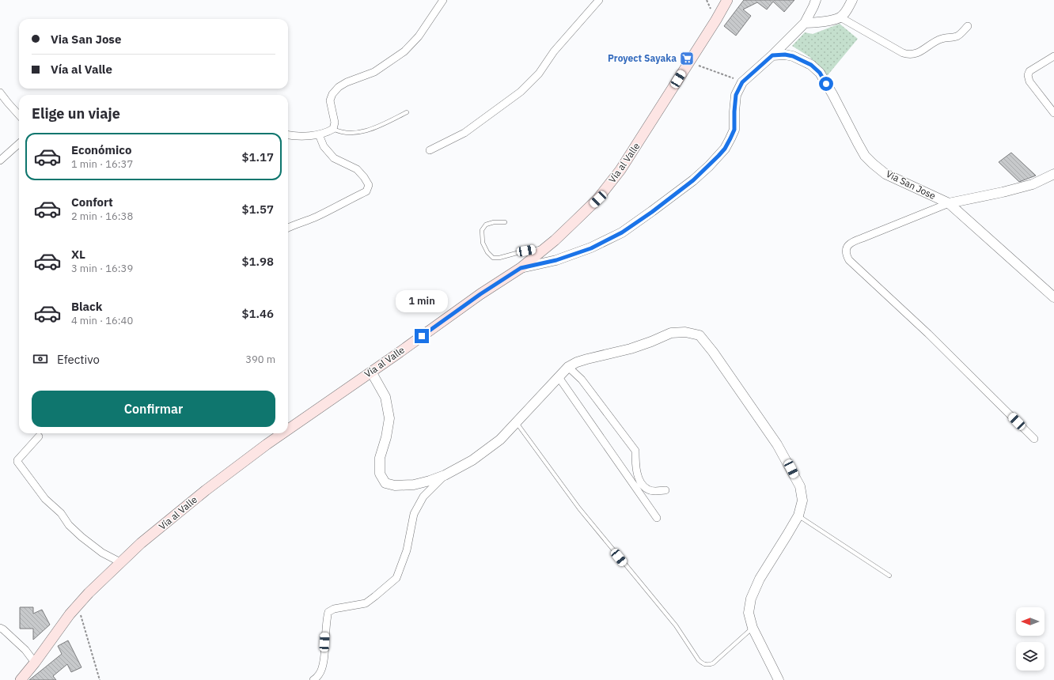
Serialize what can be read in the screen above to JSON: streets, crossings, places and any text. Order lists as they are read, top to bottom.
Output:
{
  "streets": {
    "main road": ["Vía al Valle"],
    "street": ["Via San Jose"]
  },
  "places": {
    "supermarket": ["Proyect Sayaka"]
  },
  "north": "left",
  "page": {
    "banner": ["Via San Jose", "Vía al Valle"],
    "heading": "Elige un viaje",
    "list": [
      {
        "name": "Económico",
        "note": "1 min · 16:37",
        "value": "$1.17"
      },
      {
        "name": "Confort",
        "note": "2 min · 16:38",
        "value": "$1.57"
      },
      {
        "name": "XL",
        "note": "3 min · 16:39",
        "value": "$1.98"
      },
      {
        "name": "Black",
        "note": "4 min · 16:40",
        "value": "$1.46"
      }
    ],
    "bubble": "1 min",
    "pay": ["Efectivo", "390 m"],
    "buttons": "Confirmar"
  }
}
